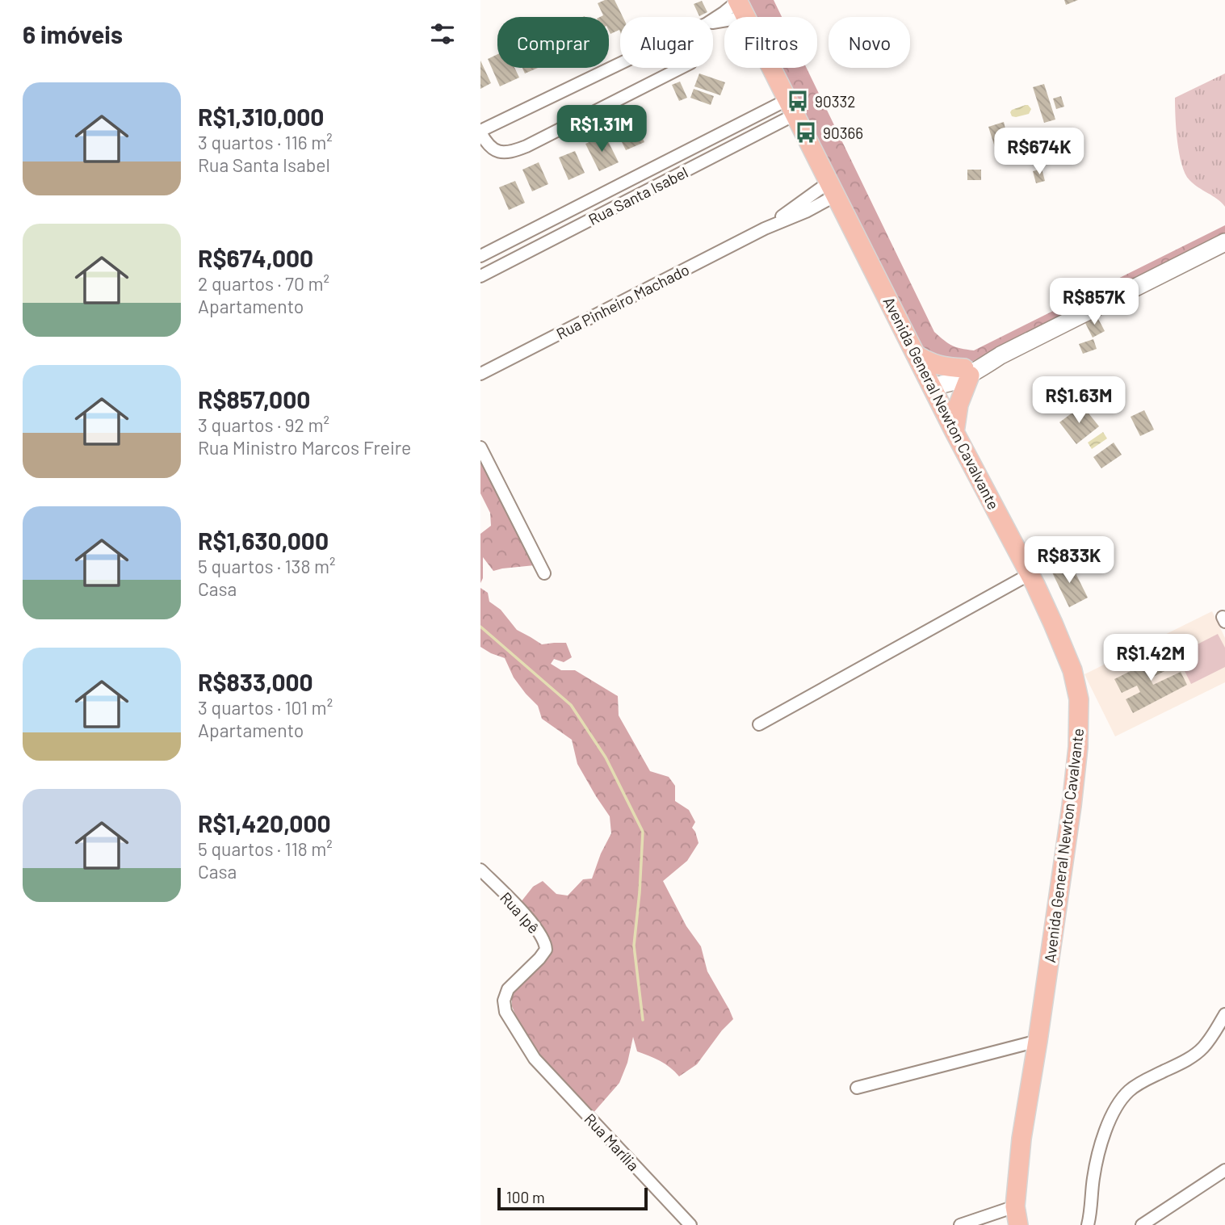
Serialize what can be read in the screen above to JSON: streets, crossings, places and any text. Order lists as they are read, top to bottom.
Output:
{
  "streets": {
    "main road": ["Avenida General Newton Cavalvante"],
    "street": [
      "Rua Santa Isabel",
      "Rua Pinheiro Machado",
      "Rua Ipê",
      "Rua Marília"
    ]
  },
  "crossings": [
    ["Rua Santa Isabel", "Avenida General Newton Cavalvante"],
    ["Rua Pinheiro Machado", "Avenida General Newton Cavalvante"],
    ["Rua Ipê", "Rua Marília"]
  ],
  "places": {
    "bus stop": ["90332", "90366"]
  },
  "scale_bar": "100 m",
  "page": {
    "heading": "6 imóveis",
    "chip": [
      "Comprar",
      "Alugar",
      "Filtros",
      "Novo"
    ],
    "list": [
      {
        "name": "R$1,310,000",
        "note": "3 quartos · 116 m² · Rua Santa Isabel"
      },
      {
        "name": "R$674,000",
        "note": "2 quartos · 70 m² · Apartamento"
      },
      {
        "name": "R$857,000",
        "note": "3 quartos · 92 m² · Rua Ministro Marcos Freire"
      },
      {
        "name": "R$1,630,000",
        "note": "5 quartos · 138 m² · Casa"
      },
      {
        "name": "R$833,000",
        "note": "3 quartos · 101 m² · Apartamento"
      },
      {
        "name": "R$1,420,000",
        "note": "5 quartos · 118 m² · Casa"
      }
    ],
    "price": [
      "R$1.31M",
      "R$674K",
      "R$857K",
      "R$1.63M",
      "R$833K",
      "R$1.42M"
    ],
    "scale": "100 m"
  }
}
